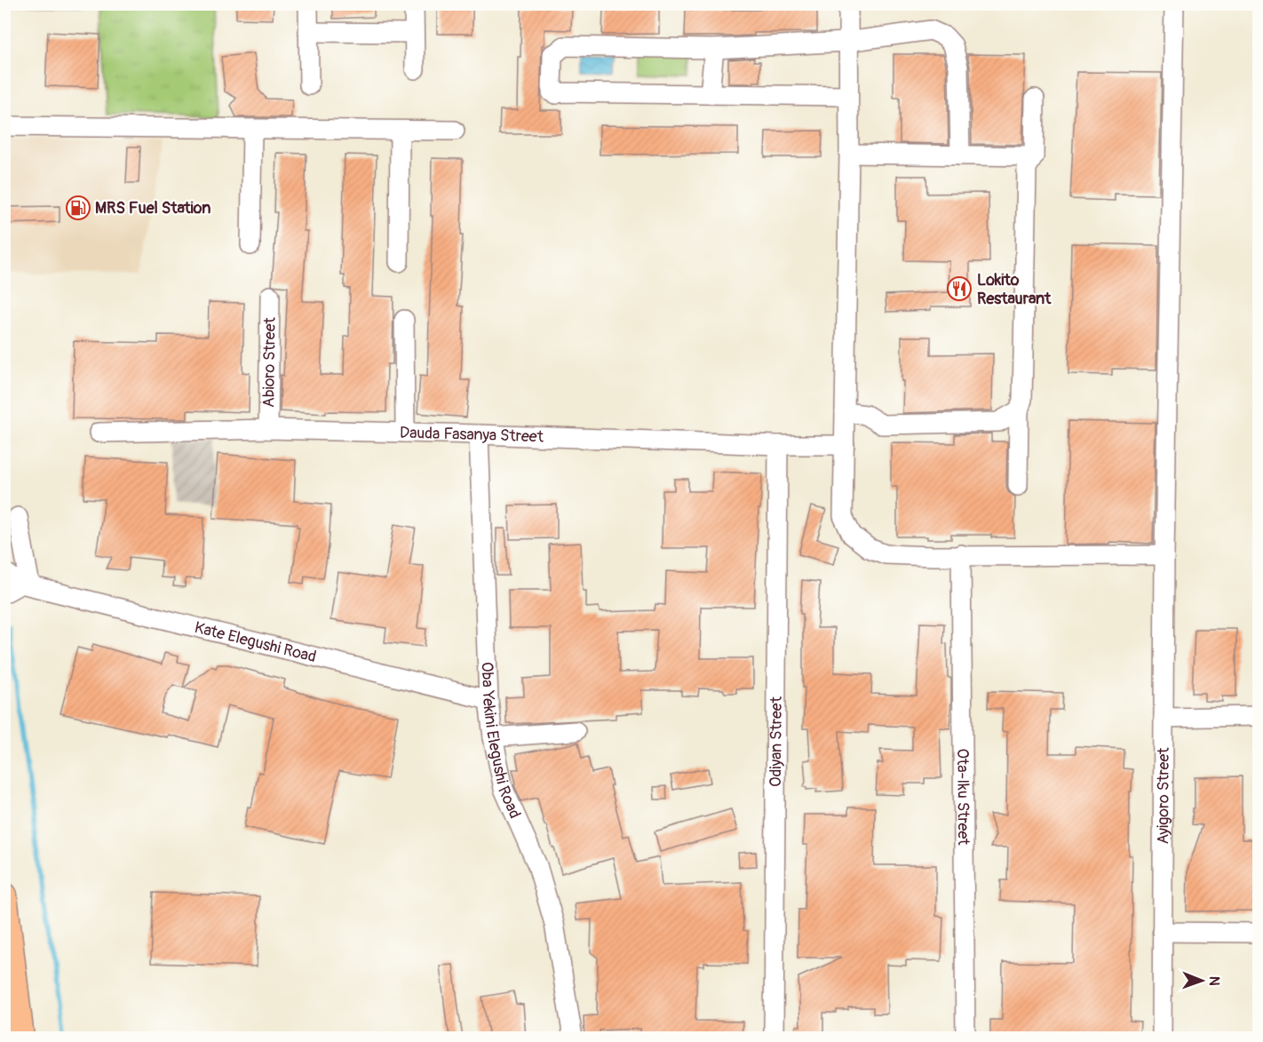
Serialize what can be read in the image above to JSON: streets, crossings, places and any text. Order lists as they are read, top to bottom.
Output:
{
  "streets": {
    "street": [
      "Abioro Street",
      "Dauda Fasanya Street",
      "Kate Elegushi Road",
      "Oba Yekini Elegushi Road",
      "Odiyan Street",
      "Ota-Iku Street",
      "Ayigoro Street"
    ]
  },
  "crossings": [
    ["Abioro Street", "Dauda Fasanya Street"],
    ["Dauda Fasanya Street", "Oba Yekini Elegushi Road"],
    ["Dauda Fasanya Street", "Odiyan Street"],
    ["Kate Elegushi Road", "Oba Yekini Elegushi Road"]
  ],
  "places": {
    "fuel station": ["MRS Fuel Station"],
    "restaurant": ["Lokito Restaurant"]
  },
  "north": "right"
}
